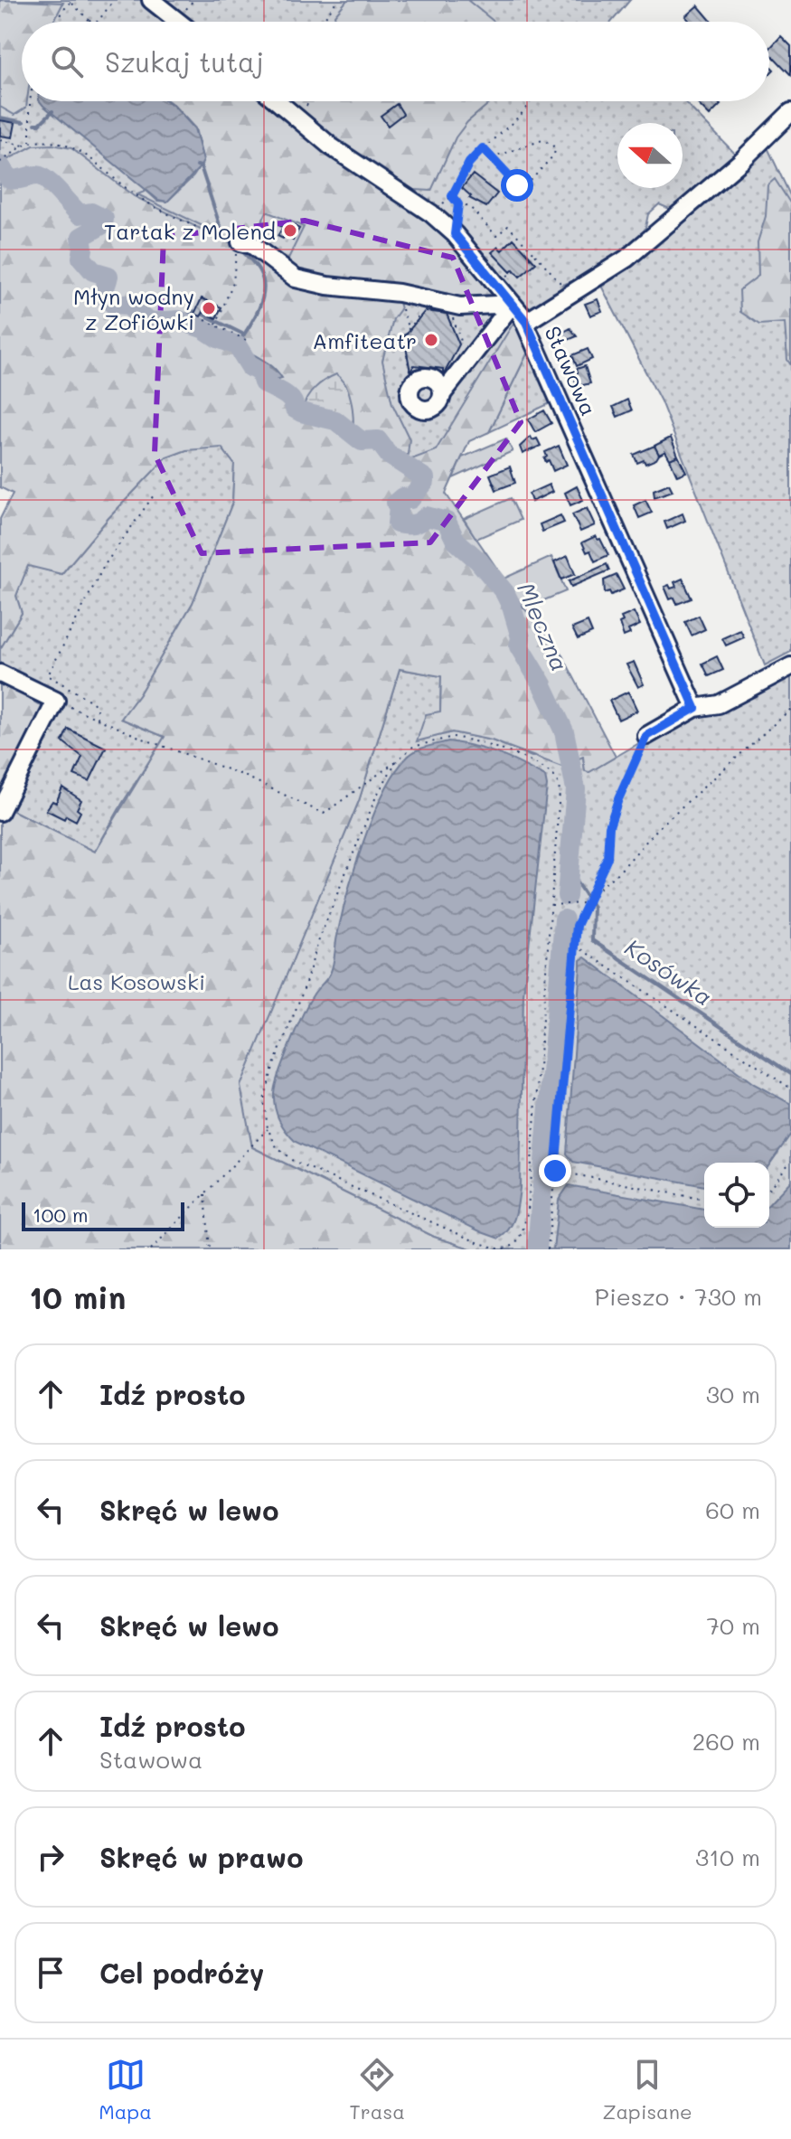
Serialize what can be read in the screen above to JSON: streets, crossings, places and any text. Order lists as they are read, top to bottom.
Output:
{
  "streets": {
    "street": ["Stawowa"]
  },
  "water": ["Mleczna", "Kosówka"],
  "parks": ["Las Kosowski"],
  "places": ["Tartak z Molend", "Młyn wodny z Zofiówki", "Amfiteatr"],
  "scale_bar": "100 m",
  "north": "left",
  "page": {
    "search": "Szukaj tutaj",
    "scale": "100 m",
    "heading": ["10 min", "Pieszo · 730 m"],
    "list": [
      ["Idź prosto", "30 m"],
      ["Skręć w lewo", "60 m"],
      ["Skręć w lewo", "70 m"],
      ["Idź prosto", "Stawowa", "260 m"],
      ["Skręć w prawo", "310 m"],
      "Cel podróży"
    ],
    "nav": ["Mapa", "Trasa", "Zapisane"]
  }
}
